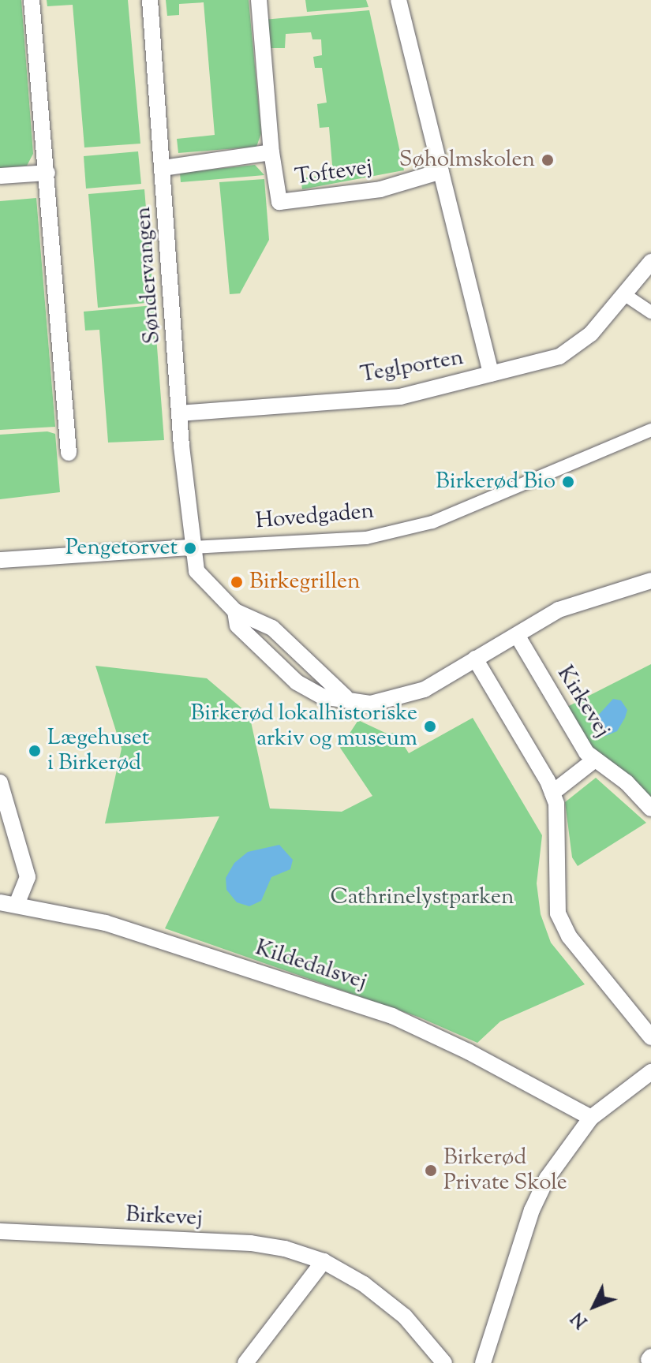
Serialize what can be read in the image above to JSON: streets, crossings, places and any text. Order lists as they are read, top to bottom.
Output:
{
  "streets": {
    "street": [
      "Toftevej",
      "Søndervangen",
      "Teglporten",
      "Hovedgaden",
      "Kirkevej",
      "Kildedalsvej",
      "Birkevej"
    ]
  },
  "crossings": [
    ["Toftevej", "Søndervangen"],
    ["Søndervangen", "Teglporten"],
    ["Søndervangen", "Hovedgaden"]
  ],
  "parks": ["Cathrinelystparken"],
  "places": [
    "Søholmskolen",
    "Birkerød Bio",
    "Pengetorvet",
    "Birkegrillen",
    "Birkerød lokalhistoriske arkiv og museum",
    "Lægehuset i Birkerød",
    "Birkerød Private Skole"
  ],
  "north": "bottom left"
}
